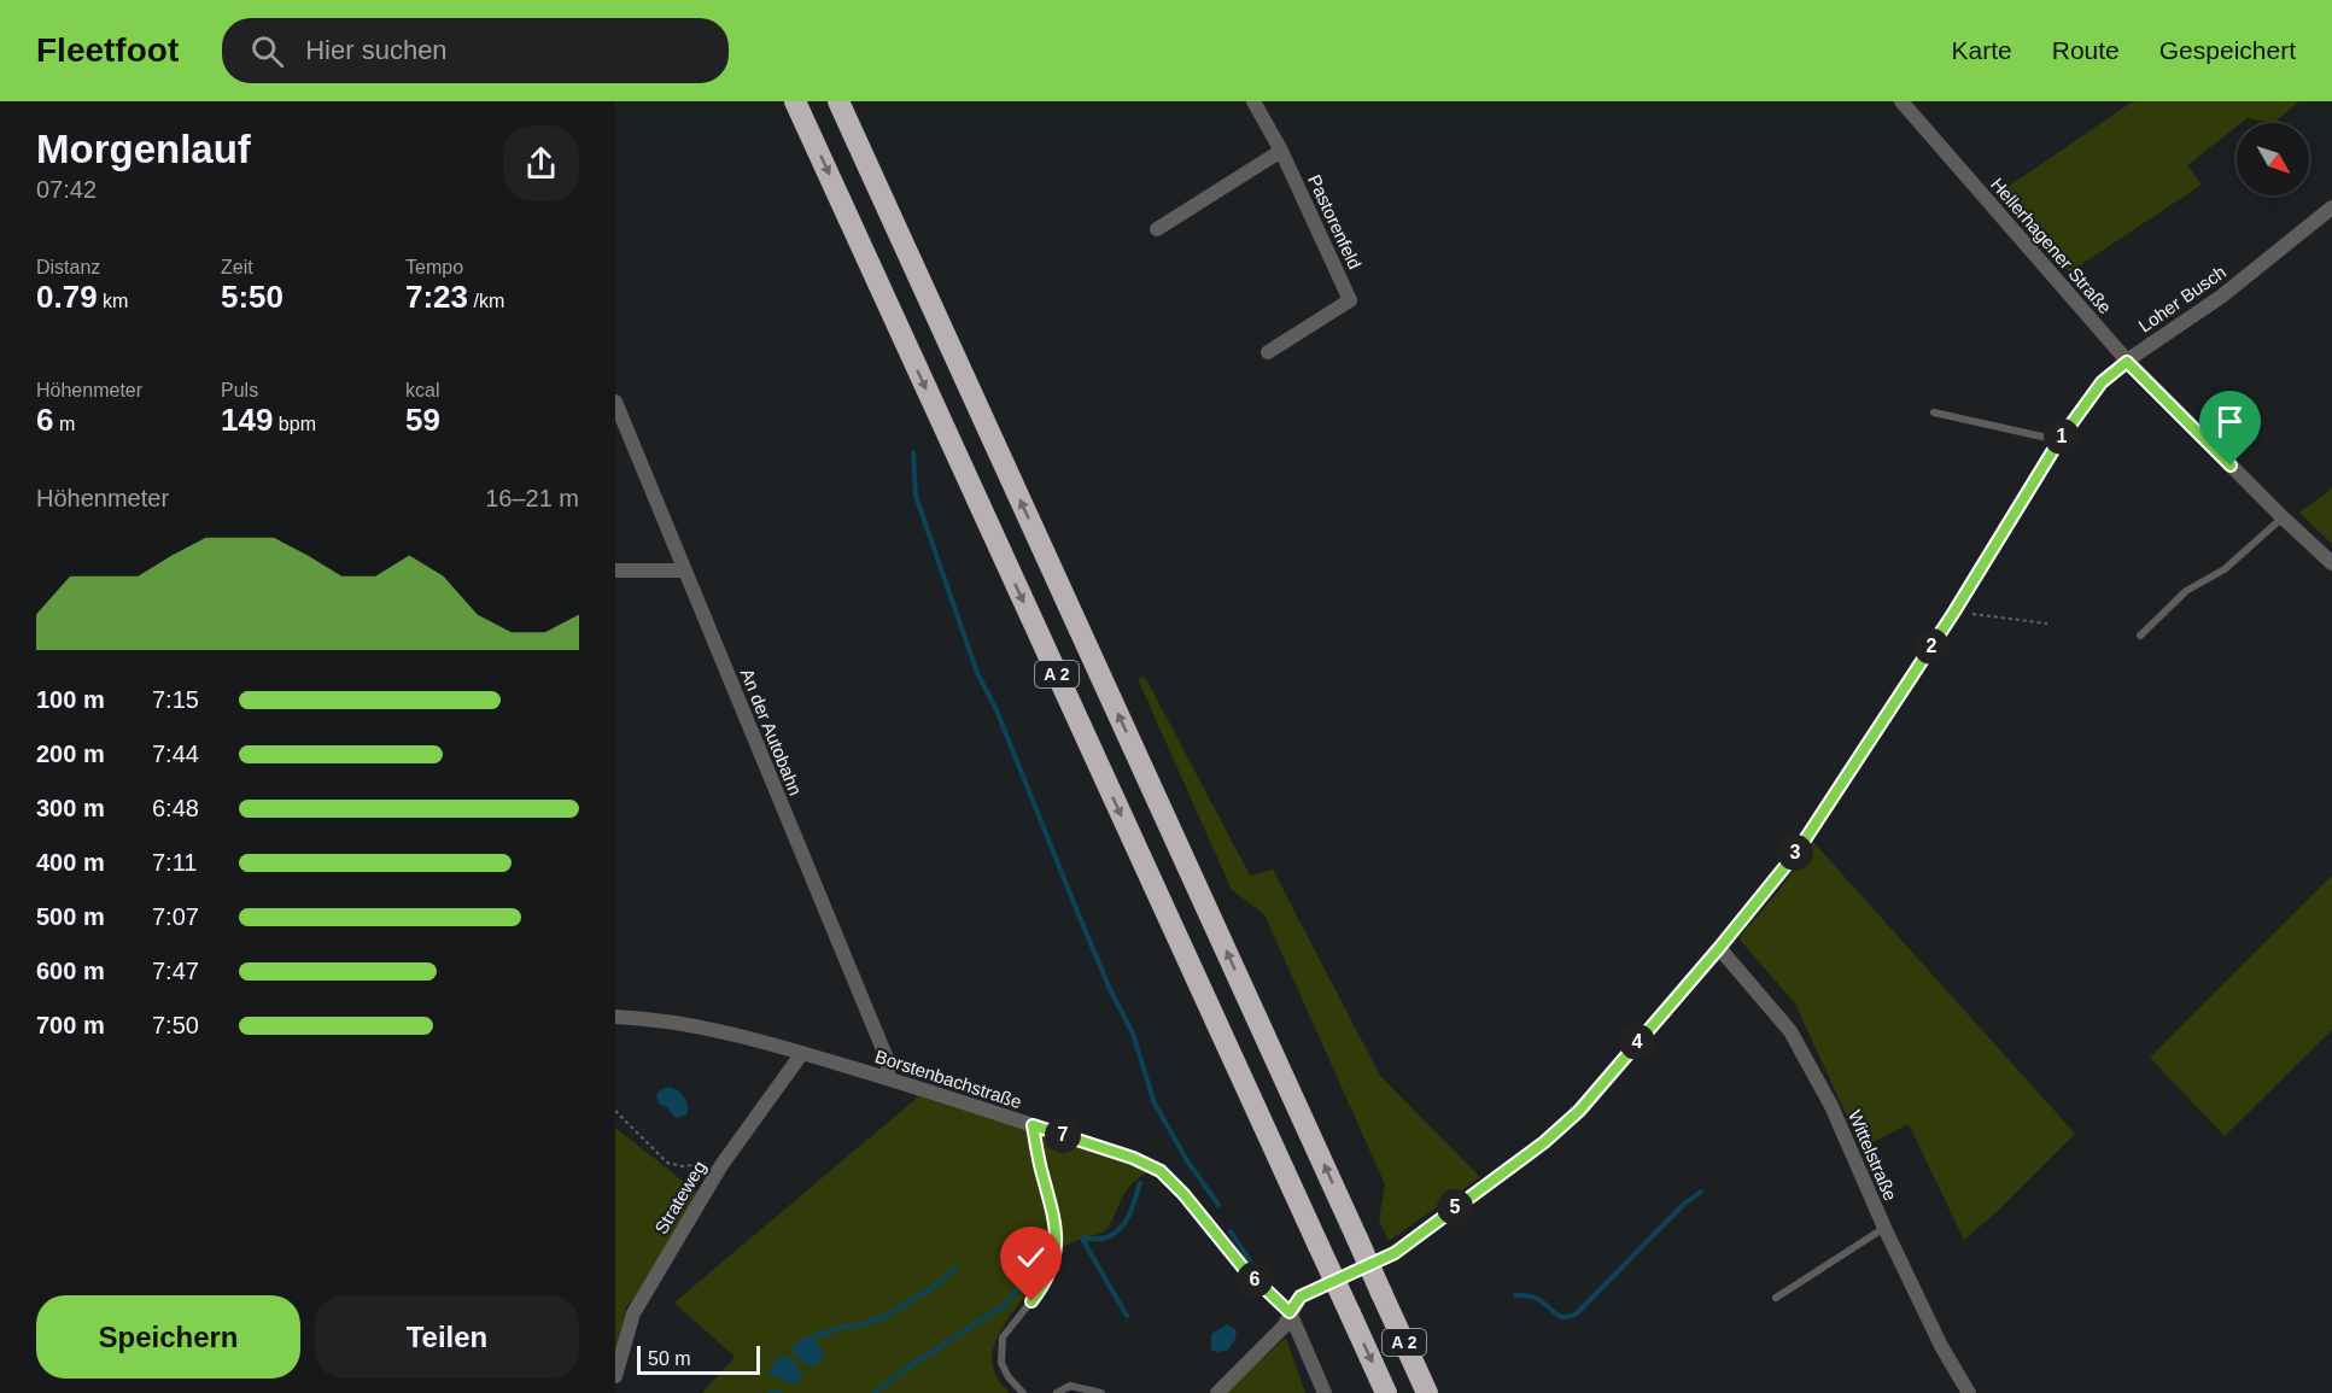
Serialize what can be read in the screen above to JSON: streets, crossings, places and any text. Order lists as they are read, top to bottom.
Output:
{
  "streets": {
    "highway": ["A 2"],
    "street": [
      "Pastorenfeld",
      "Hellerhagener Straße",
      "Loher Busch",
      "An der Autobahn",
      "Borstenbachstraße",
      "Wittelstraße",
      "Strateweg"
    ]
  },
  "crossings": [
    ["Hellerhagener Straße", "Loher Busch"],
    ["Loher Busch", "Borstenbachstraße"],
    ["Loher Busch", "Wittelstraße"],
    ["An der Autobahn", "Borstenbachstraße"],
    ["Borstenbachstraße", "Strateweg"]
  ],
  "scale_bar": "50 m",
  "north": "bottom right",
  "page": {
    "header": "Fleetfoot",
    "search": "Hier suchen",
    "nav": ["Karte", "Route", "Gespeichert"],
    "heading": ["Morgenlauf", "07:42"],
    "stats": [
      ["Distanz", "0.79 km"],
      ["Zeit", "5:50"],
      ["Tempo", "7:23 /km"],
      ["Höhenmeter", "6 m"],
      ["Puls", "149 bpm"],
      ["kcal", "59"]
    ],
    "pins": [
      "1",
      "2",
      "3",
      "4",
      "7",
      "5",
      "6"
    ],
    "chart": ["Höhenmeter", "16–21 m"],
    "list": [
      {
        "name": "100 m",
        "note": "7:15"
      },
      {
        "name": "200 m",
        "note": "7:44"
      },
      {
        "name": "300 m",
        "note": "6:48"
      },
      {
        "name": "400 m",
        "note": "7:11"
      },
      {
        "name": "500 m",
        "note": "7:07"
      },
      {
        "name": "600 m",
        "note": "7:47"
      },
      {
        "name": "700 m",
        "note": "7:50"
      }
    ],
    "buttons": ["Speichern", "Teilen"],
    "scale": "50 m"
  }
}
